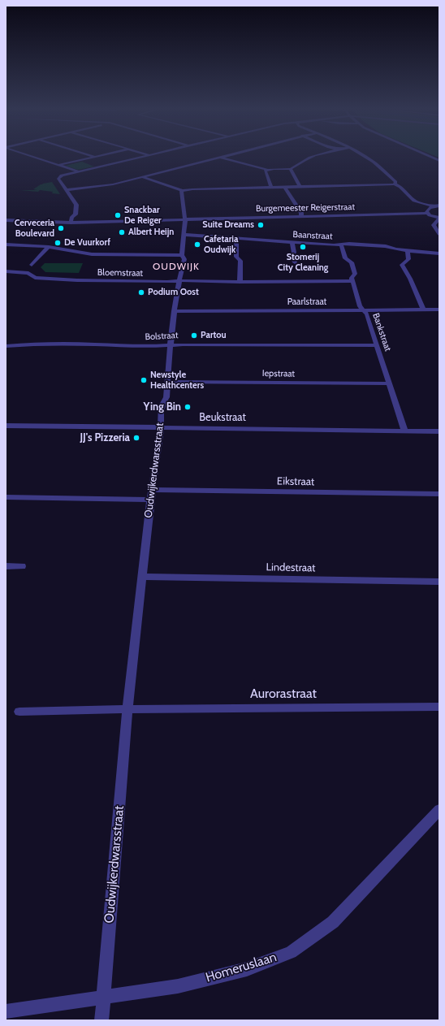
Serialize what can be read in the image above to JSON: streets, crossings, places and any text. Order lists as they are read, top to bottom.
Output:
{
  "streets": {
    "street": [
      "Burgemeester Reigerstraat",
      "Baanstraat",
      "Bloemstraat",
      "Paarlstraat",
      "Bankstraat",
      "Bolstraat",
      "Iepstraat",
      "Beukstraat",
      "Oudwijkerdwarsstraat",
      "Eikstraat",
      "Lindestraat",
      "Aurorastraat",
      "Homeruslaan"
    ]
  },
  "crossings": [
    ["Baanstraat", "Bankstraat"],
    ["Baanstraat", "Oudwijkerdwarsstraat"],
    ["Bloemstraat", "Bankstraat"],
    ["Bloemstraat", "Oudwijkerdwarsstraat"],
    ["Paarlstraat", "Bankstraat"],
    ["Paarlstraat", "Oudwijkerdwarsstraat"],
    ["Bankstraat", "Bolstraat"],
    ["Bankstraat", "Iepstraat"],
    ["Bankstraat", "Beukstraat"],
    ["Bolstraat", "Oudwijkerdwarsstraat"],
    ["Iepstraat", "Oudwijkerdwarsstraat"],
    ["Beukstraat", "Oudwijkerdwarsstraat"],
    ["Oudwijkerdwarsstraat", "Eikstraat"],
    ["Oudwijkerdwarsstraat", "Lindestraat"],
    ["Oudwijkerdwarsstraat", "Aurorastraat"],
    ["Oudwijkerdwarsstraat", "Homeruslaan"]
  ],
  "districts": ["OUDWIJK"],
  "places": [
    "Snackbar De Reiger",
    "Suite Dreams",
    "Cerveceria Boulevard",
    "Albert Heijn",
    "De Vuurkorf",
    "Cafetaria Oudwijk",
    "Stomerij City Cleaning",
    "Podium Oost",
    "Partou",
    "Newstyle Healthcenters",
    "Ying Bin",
    "JJ's Pizzeria"
  ]
}
